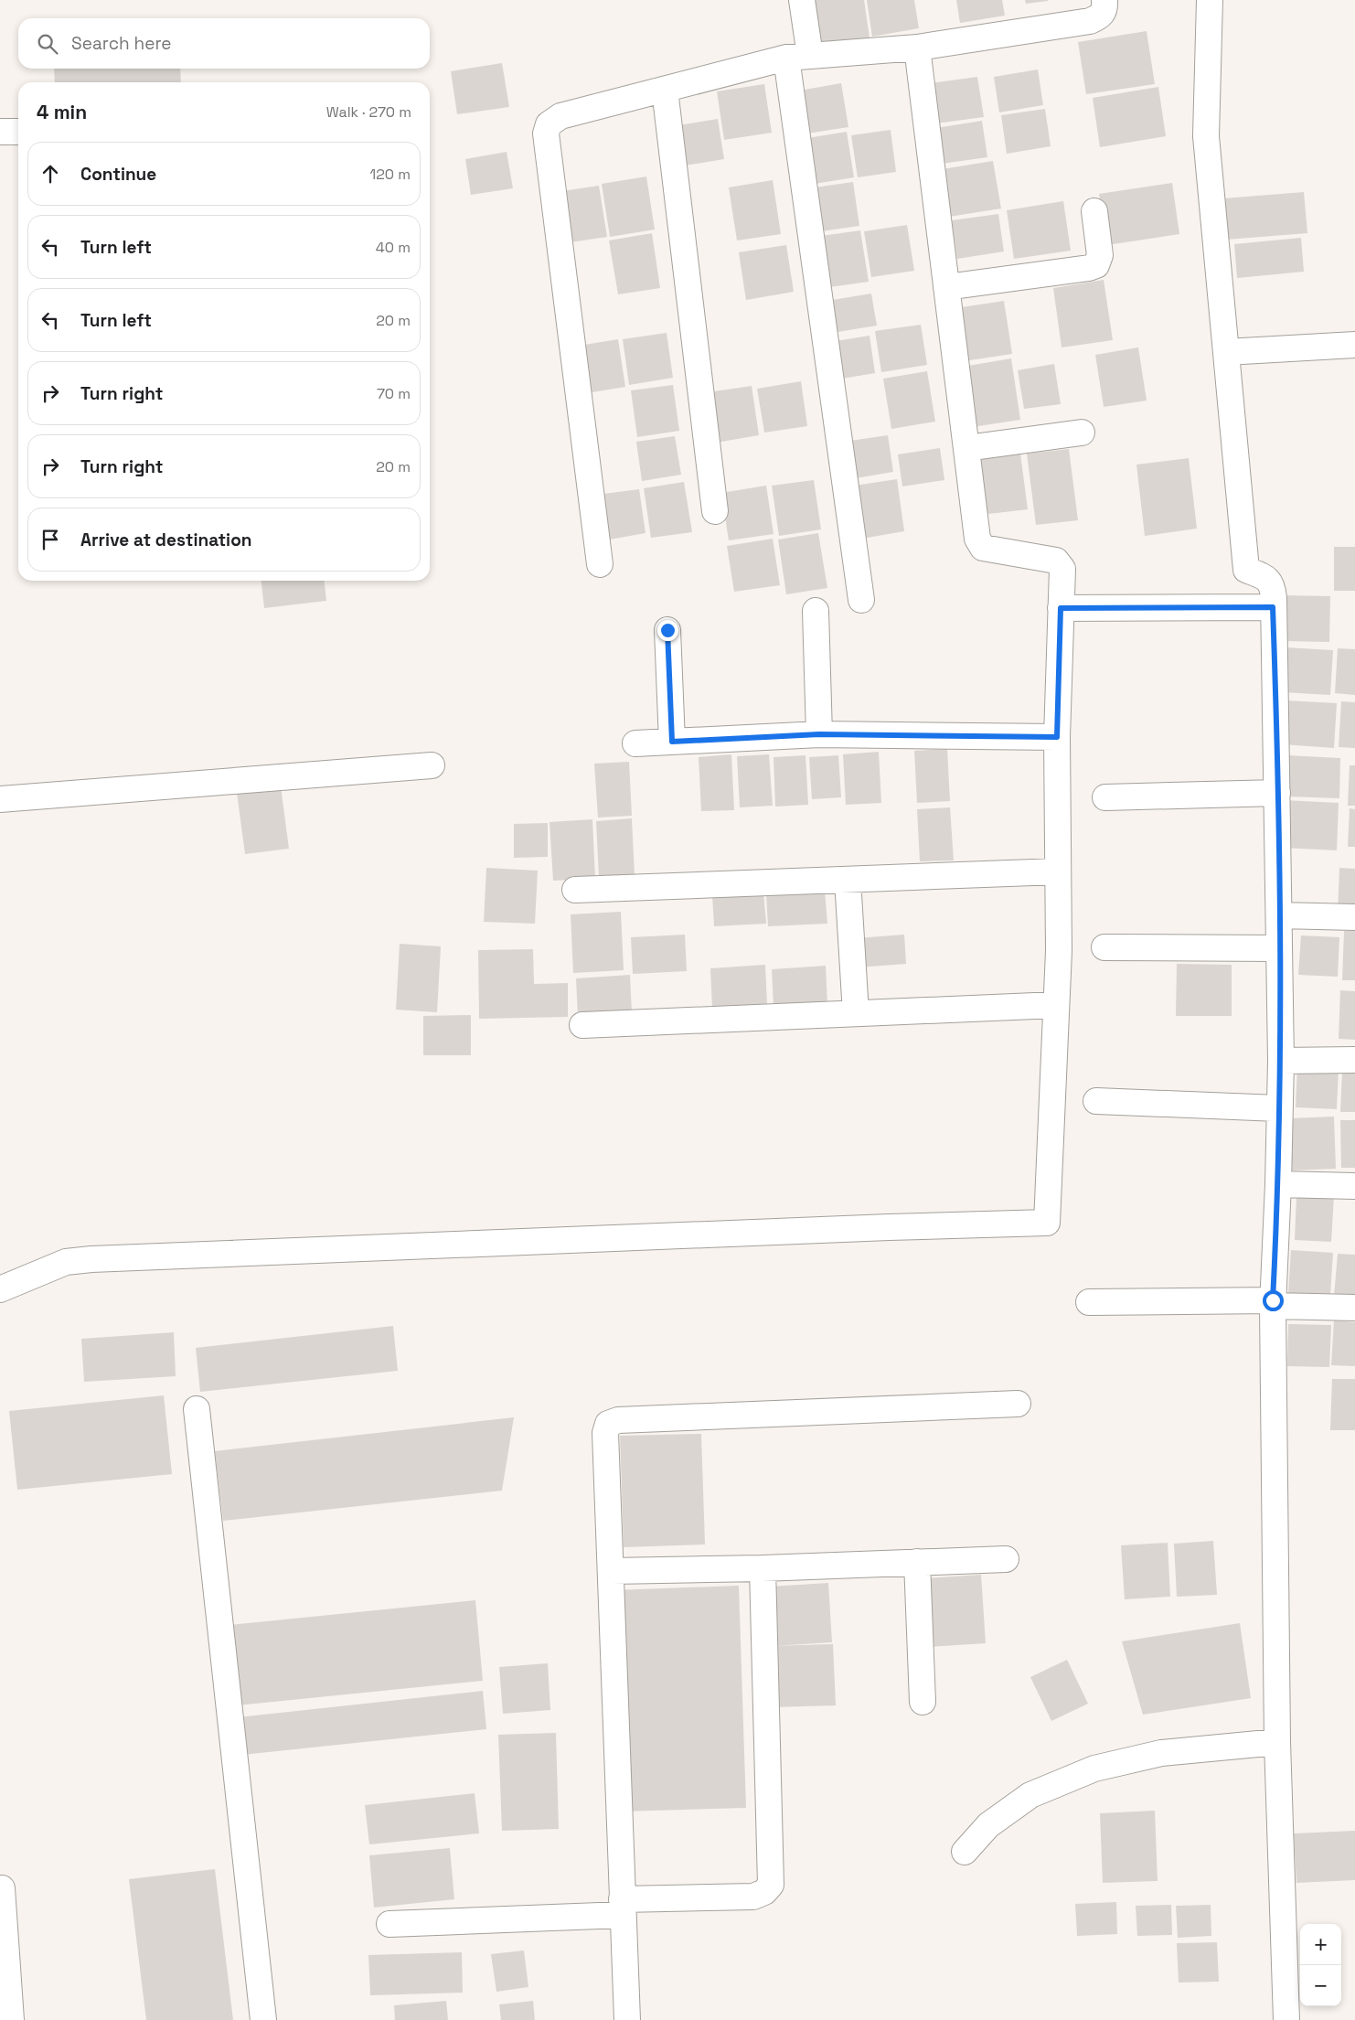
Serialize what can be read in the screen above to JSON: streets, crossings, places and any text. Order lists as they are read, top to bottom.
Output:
{
  "page": {
    "search": "Search here",
    "heading": ["4 min", "Walk · 270 m"],
    "list": [
      ["Continue", "120 m"],
      ["Turn left", "40 m"],
      ["Turn left", "20 m"],
      ["Turn right", "70 m"],
      ["Turn right", "20 m"],
      "Arrive at destination"
    ],
    "map_buttons": ["+", "−"]
  }
}
